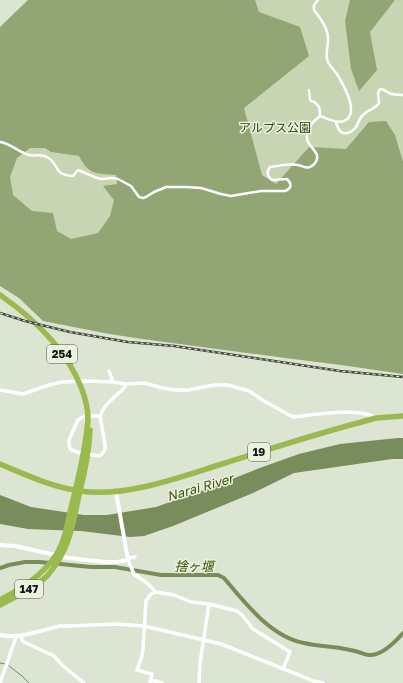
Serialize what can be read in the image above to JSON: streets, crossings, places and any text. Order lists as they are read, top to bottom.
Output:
{
  "streets": {
    "highway": ["254", "19", "147"]
  },
  "crossings": [
    ["254", "19"],
    ["254", "147"],
    ["19", "147"]
  ],
  "water": ["Narai River", "捨ヶ堰"],
  "parks": ["アルプス公園"]
}
